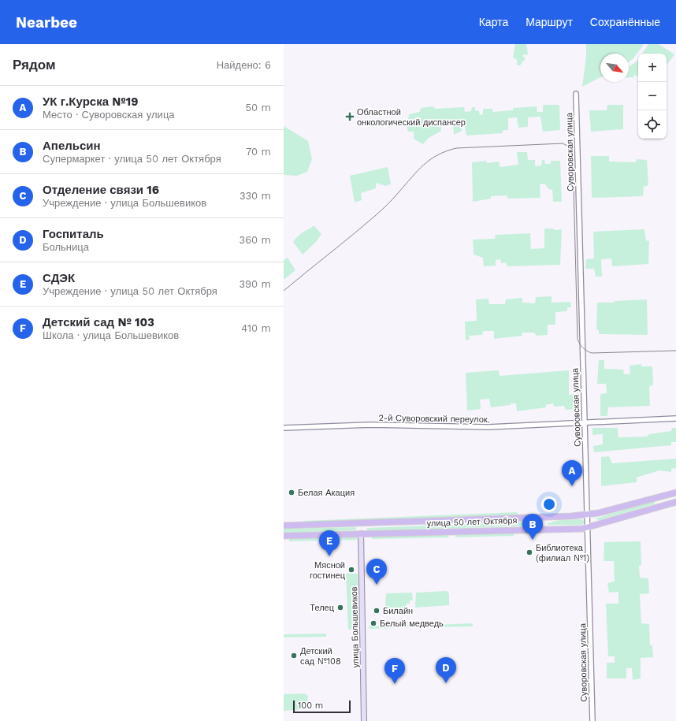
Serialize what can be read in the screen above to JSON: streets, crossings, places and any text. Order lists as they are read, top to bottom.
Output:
{
  "streets": {
    "main road": ["улица 50 лет Октября", "улица Большевиков"],
    "street": ["Суворовская улица", "2-й Суворовский переулок."]
  },
  "crossings": [
    ["Суворовская улица", "2-й Суворовский переулок."],
    ["Суворовская улица", "улица 50 лет Октября"],
    ["улица 50 лет Октября", "улица Большевиков"]
  ],
  "places": {
    "health": ["Областной онкологический диспансер"],
    "other": [
      "Белая Акация",
      "Библиотека (филиал №1)",
      "Мясной гостинец",
      "Телец",
      "Билайн",
      "Белый медведь",
      "Детский сад №108"
    ]
  },
  "scale_bar": "100 m",
  "north": "bottom right",
  "page": {
    "header": "Nearbee",
    "nav": ["Карта", "Маршрут", "Сохранённые"],
    "heading": ["Рядом", "Найдено: 6"],
    "map_buttons": ["+", "−"],
    "list": [
      {
        "mark": "A",
        "name": "УК г.Курска №19",
        "note": "Место · Суворовская улица",
        "value": "50 m"
      },
      {
        "mark": "B",
        "name": "Апельсин",
        "note": "Супермаркет · улица 50 лет Октября",
        "value": "70 m"
      },
      {
        "mark": "C",
        "name": "Отделение связи 16",
        "note": "Учреждение · улица Большевиков",
        "value": "330 m"
      },
      {
        "mark": "D",
        "name": "Госпиталь",
        "note": "Больница",
        "value": "360 m"
      },
      {
        "mark": "E",
        "name": "СДЭК",
        "note": "Учреждение · улица 50 лет Октября",
        "value": "390 m"
      },
      {
        "mark": "F",
        "name": "Детский сад № 103",
        "note": "Школа · улица Большевиков",
        "value": "410 m"
      }
    ],
    "pins": [
      "A",
      "B",
      "E",
      "C",
      "D",
      "F"
    ],
    "scale": "100 m"
  }
}
